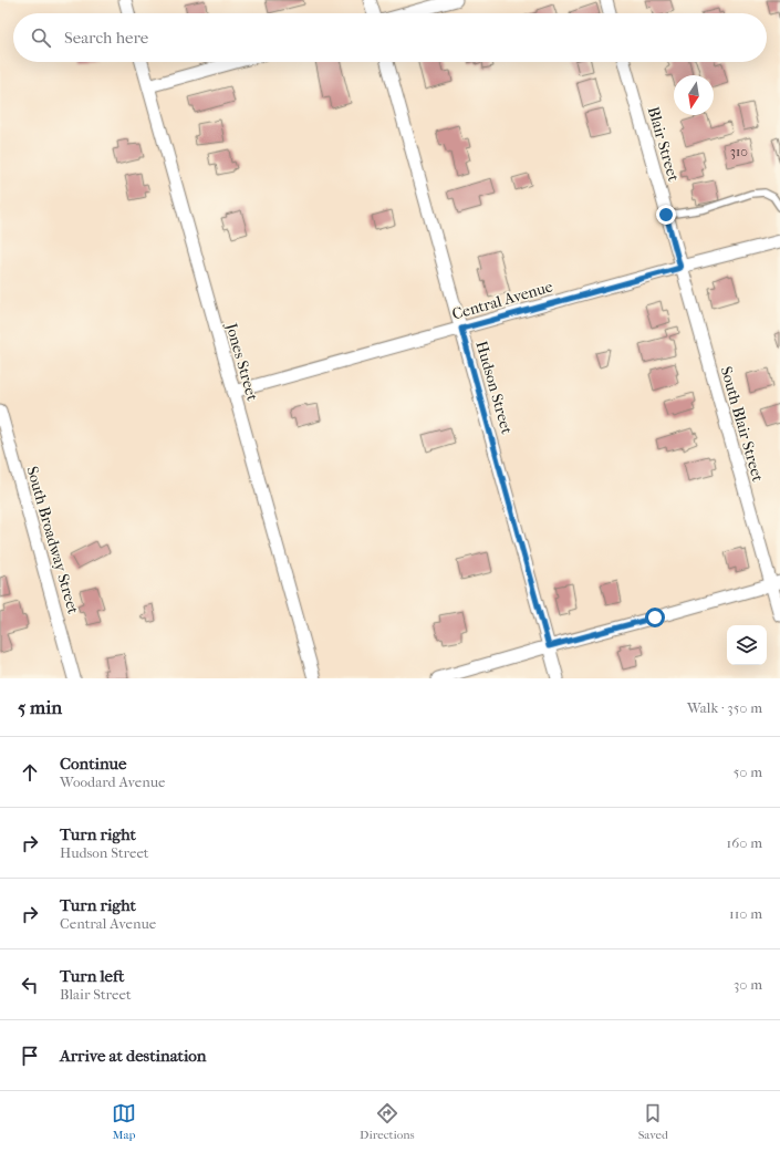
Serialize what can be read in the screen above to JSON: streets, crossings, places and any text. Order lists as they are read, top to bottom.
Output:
{
  "streets": {
    "street": [
      "Blair Street",
      "Central Avenue",
      "Jones Street",
      "Hudson Street",
      "South Blair Street",
      "South Broadway Street"
    ]
  },
  "crossings": [
    ["Blair Street", "Central Avenue"],
    ["Blair Street", "South Blair Street"],
    ["Central Avenue", "Jones Street"],
    ["Central Avenue", "Hudson Street"],
    ["Central Avenue", "South Blair Street"]
  ],
  "house_numbers": ["310"],
  "north": "bottom",
  "page": {
    "search": "Search here",
    "heading": ["5 min", "Walk · 350 m"],
    "list": [
      ["Continue", "Woodard Avenue", "50 m"],
      ["Turn right", "Hudson Street", "160 m"],
      ["Turn right", "Central Avenue", "110 m"],
      ["Turn left", "Blair Street", "30 m"],
      "Arrive at destination"
    ],
    "nav": ["Map", "Directions", "Saved"]
  }
}
